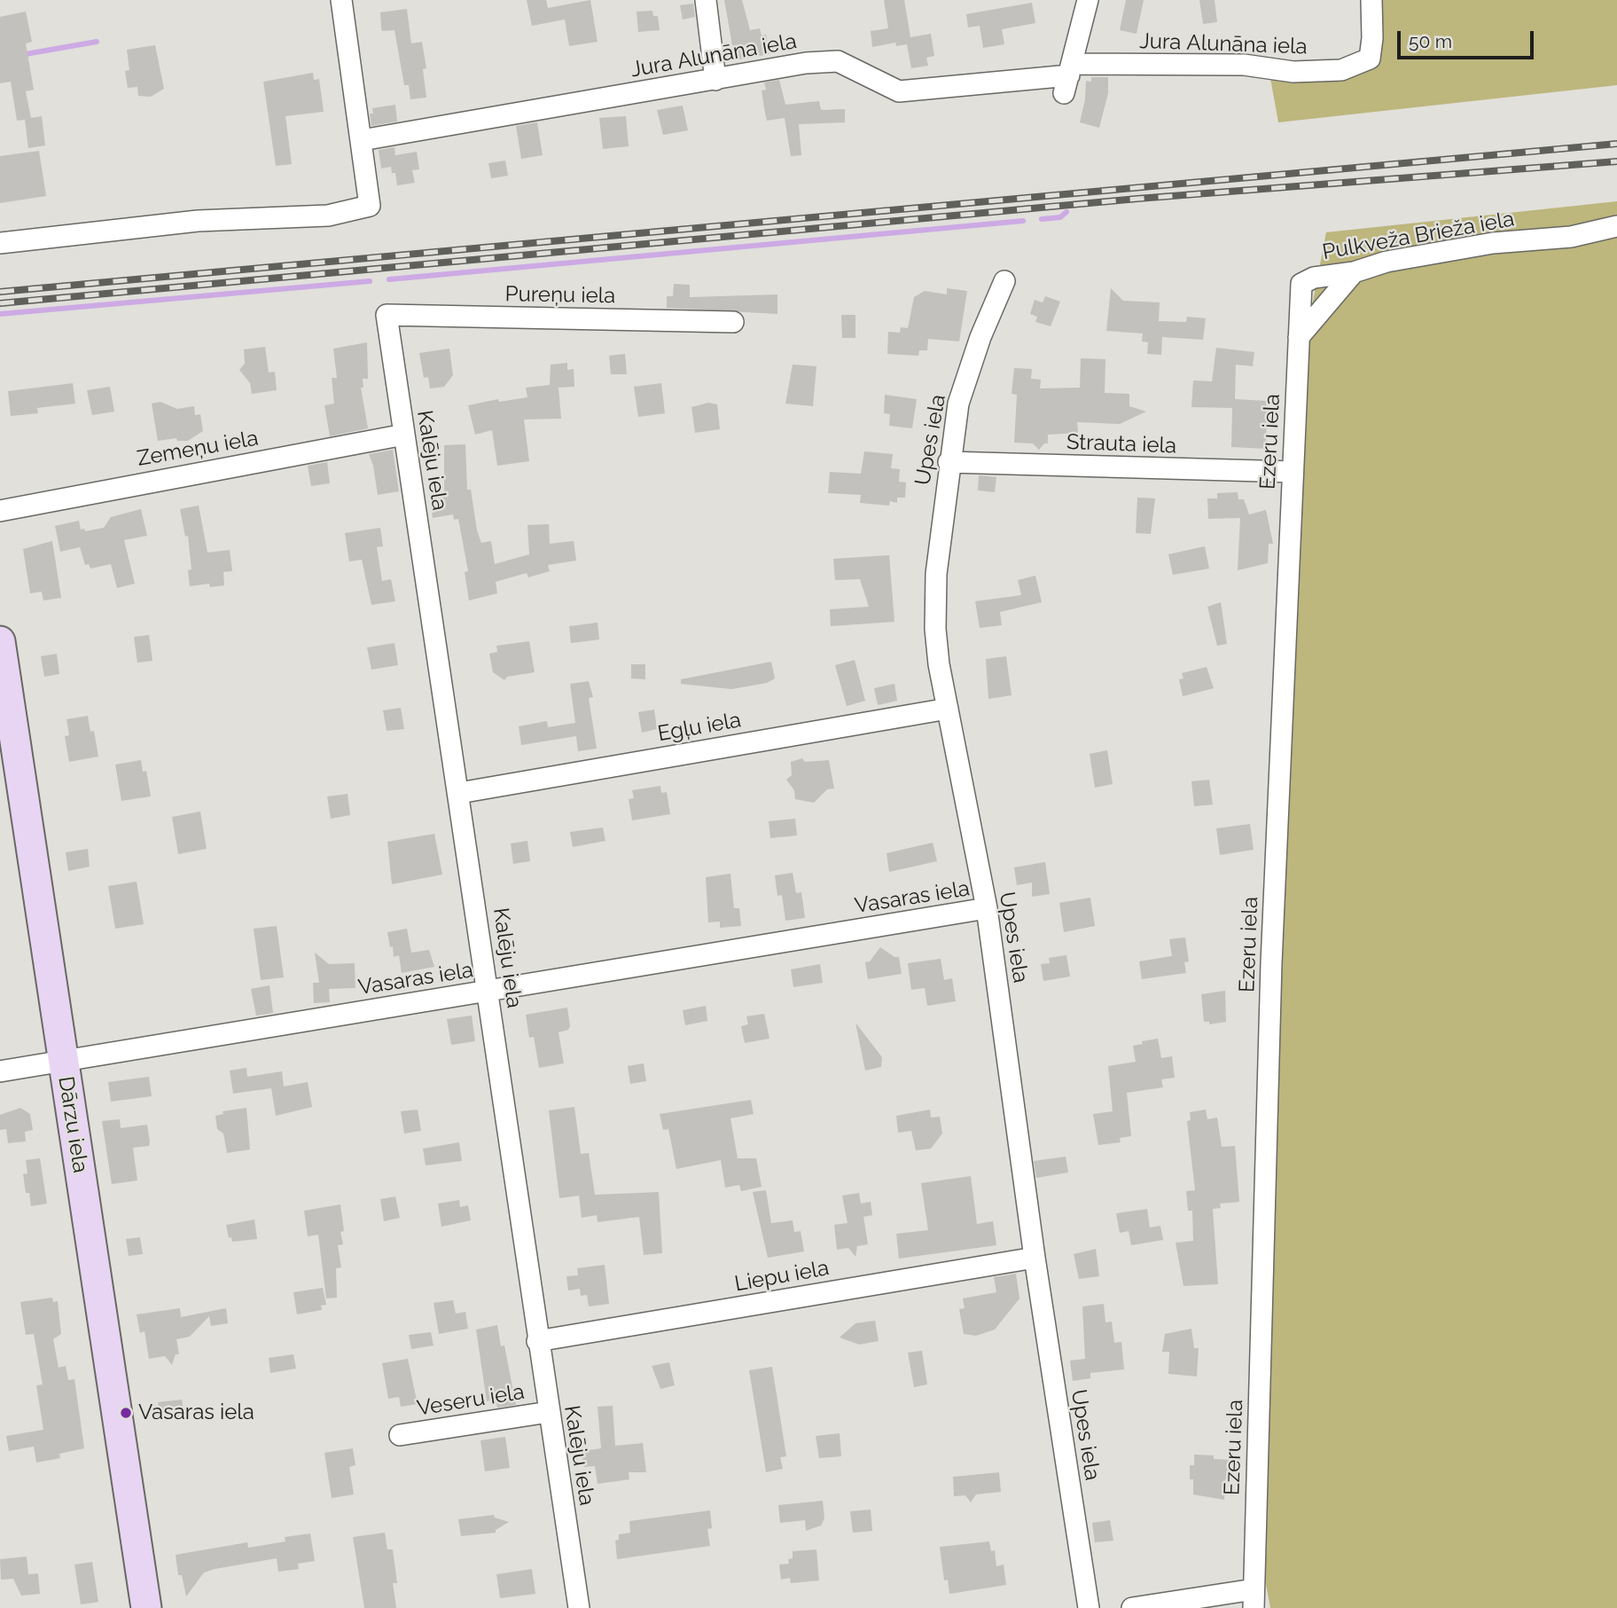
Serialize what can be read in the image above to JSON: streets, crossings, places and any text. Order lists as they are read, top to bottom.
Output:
{
  "streets": {
    "main road": ["Dārzu iela"],
    "street": [
      "Jura Alunāna iela",
      "Pulkveža Brieža iela",
      "Pureņu iela",
      "Upes iela",
      "Ezeru iela",
      "Strauta iela",
      "Zemeņu iela",
      "Kalēju iela",
      "Egļu iela",
      "Vasaras iela",
      "Liepu iela",
      "Veseru iela"
    ]
  },
  "crossings": [
    ["Pulkveža Brieža iela", "Ezeru iela"],
    ["Pureņu iela", "Kalēju iela"],
    ["Upes iela", "Strauta iela"],
    ["Upes iela", "Egļu iela"],
    ["Upes iela", "Vasaras iela"],
    ["Upes iela", "Liepu iela"],
    ["Ezeru iela", "Strauta iela"],
    ["Zemeņu iela", "Kalēju iela"],
    ["Kalēju iela", "Egļu iela"],
    ["Kalēju iela", "Vasaras iela"],
    ["Kalēju iela", "Liepu iela"],
    ["Kalēju iela", "Veseru iela"],
    ["Vasaras iela", "Dārzu iela"]
  ],
  "places": ["Vasaras iela"],
  "scale_bar": "50 m"
}
